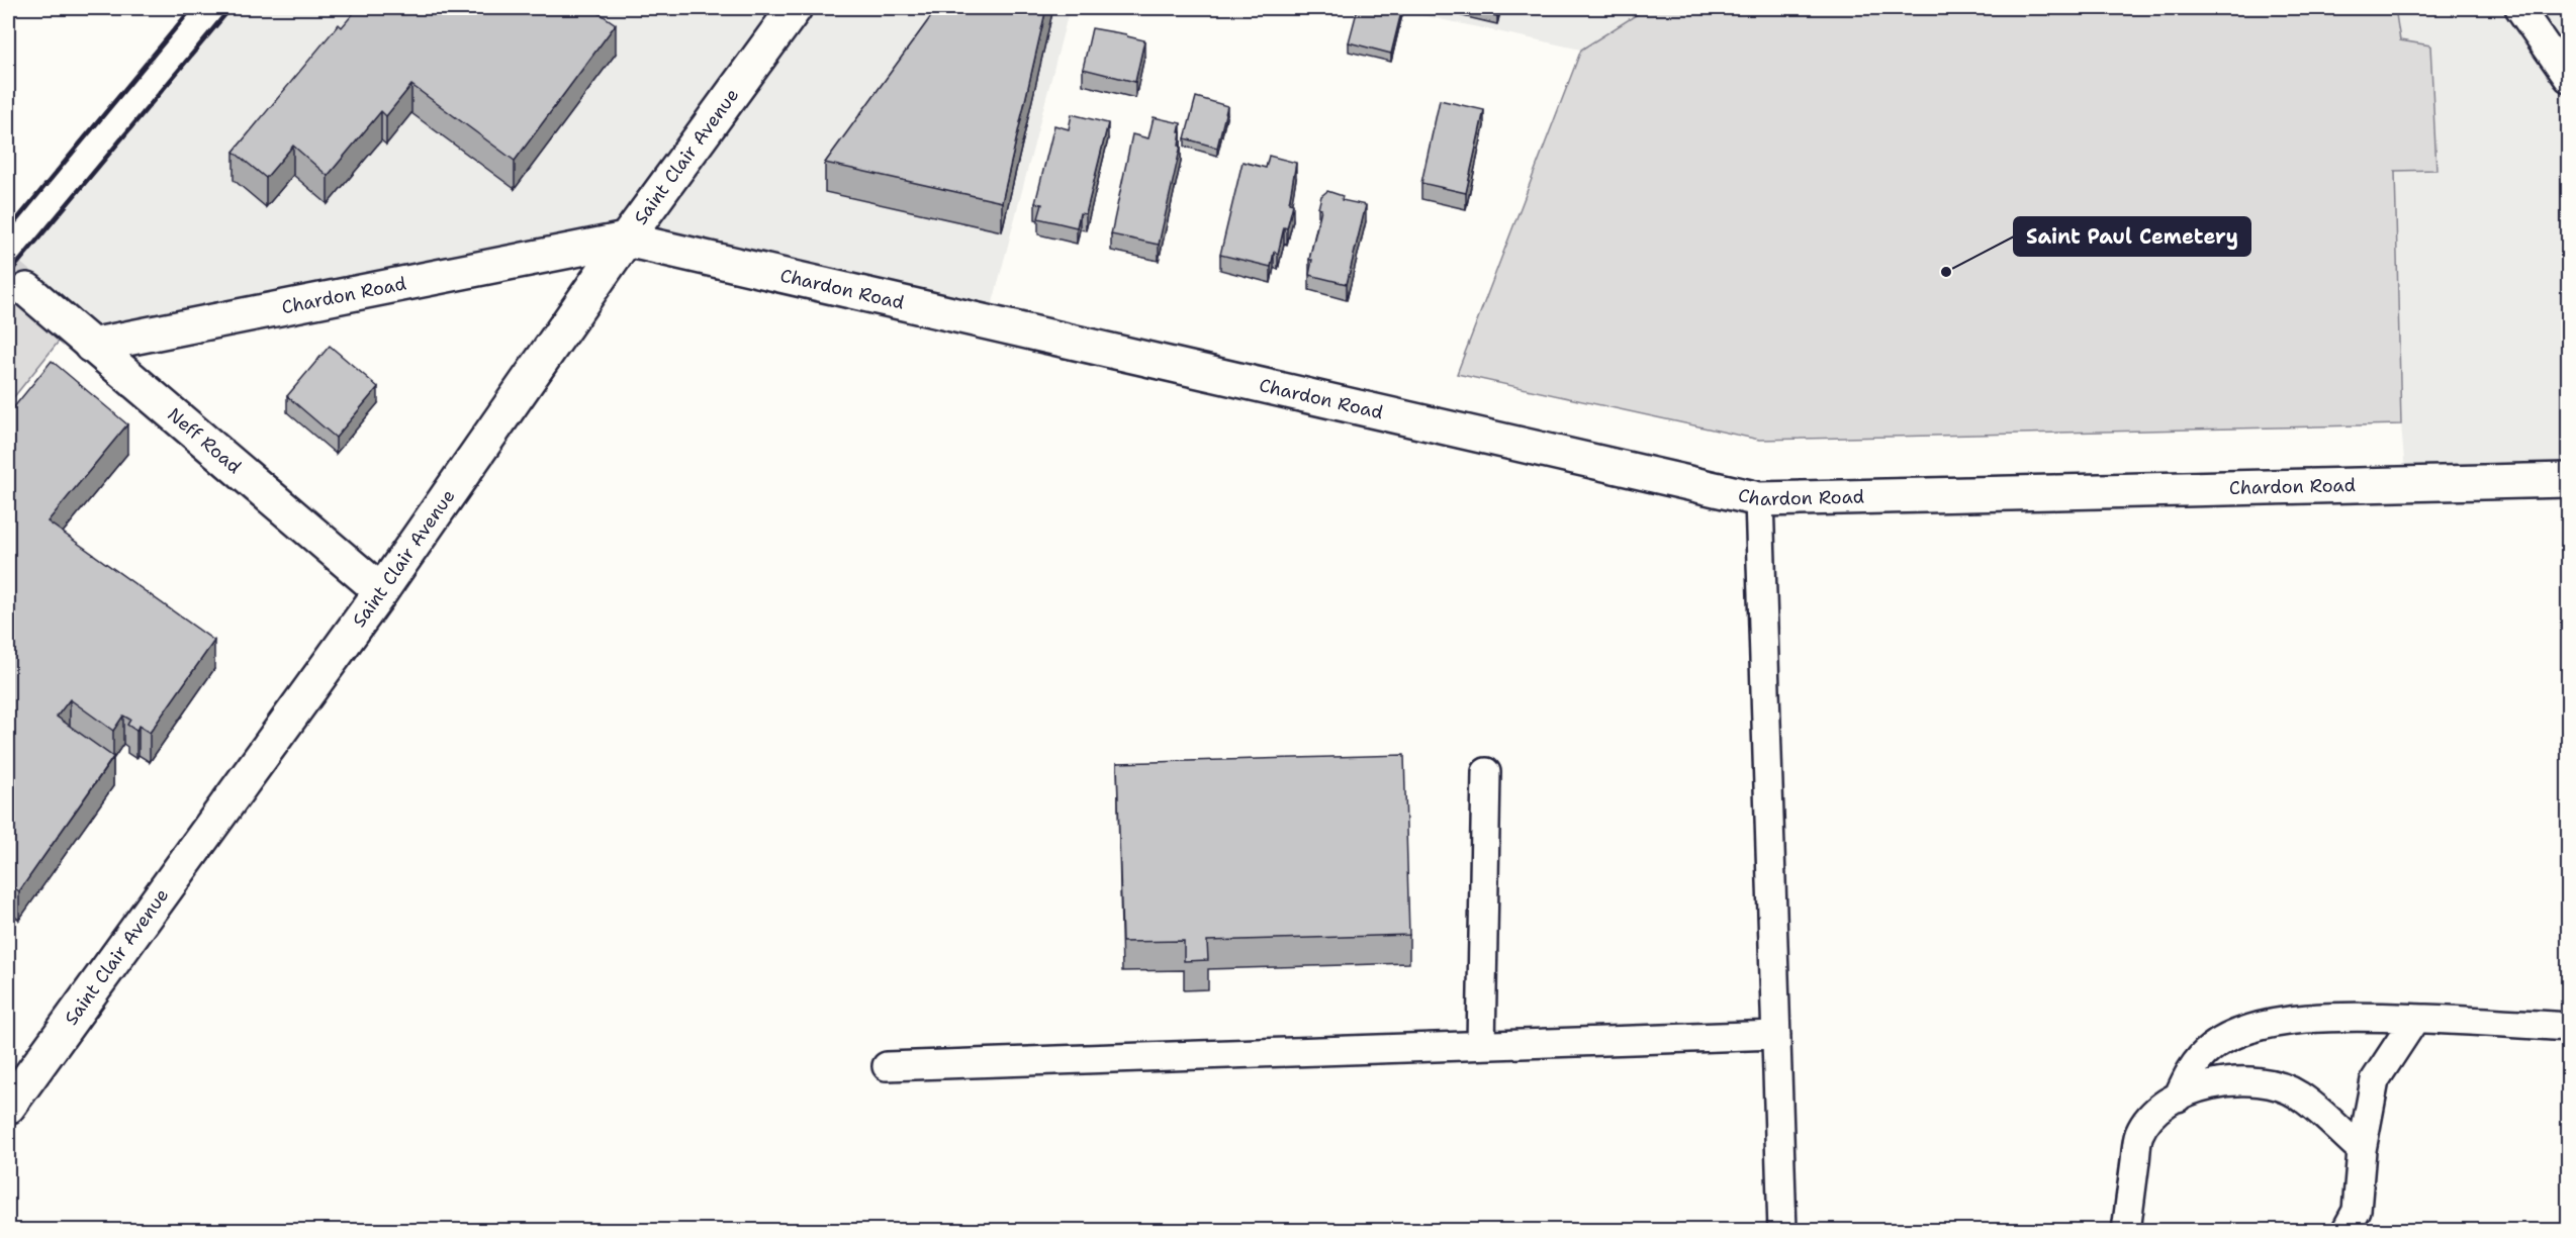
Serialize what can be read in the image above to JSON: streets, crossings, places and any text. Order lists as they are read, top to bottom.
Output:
{
  "streets": {
    "street": ["Saint Clair Avenue", "Chardon Road", "Neff Road"]
  },
  "crossings": [
    ["Saint Clair Avenue", "Chardon Road"],
    ["Saint Clair Avenue", "Neff Road"],
    ["Chardon Road", "Neff Road"]
  ],
  "places": ["Saint Paul Cemetery"]
}
